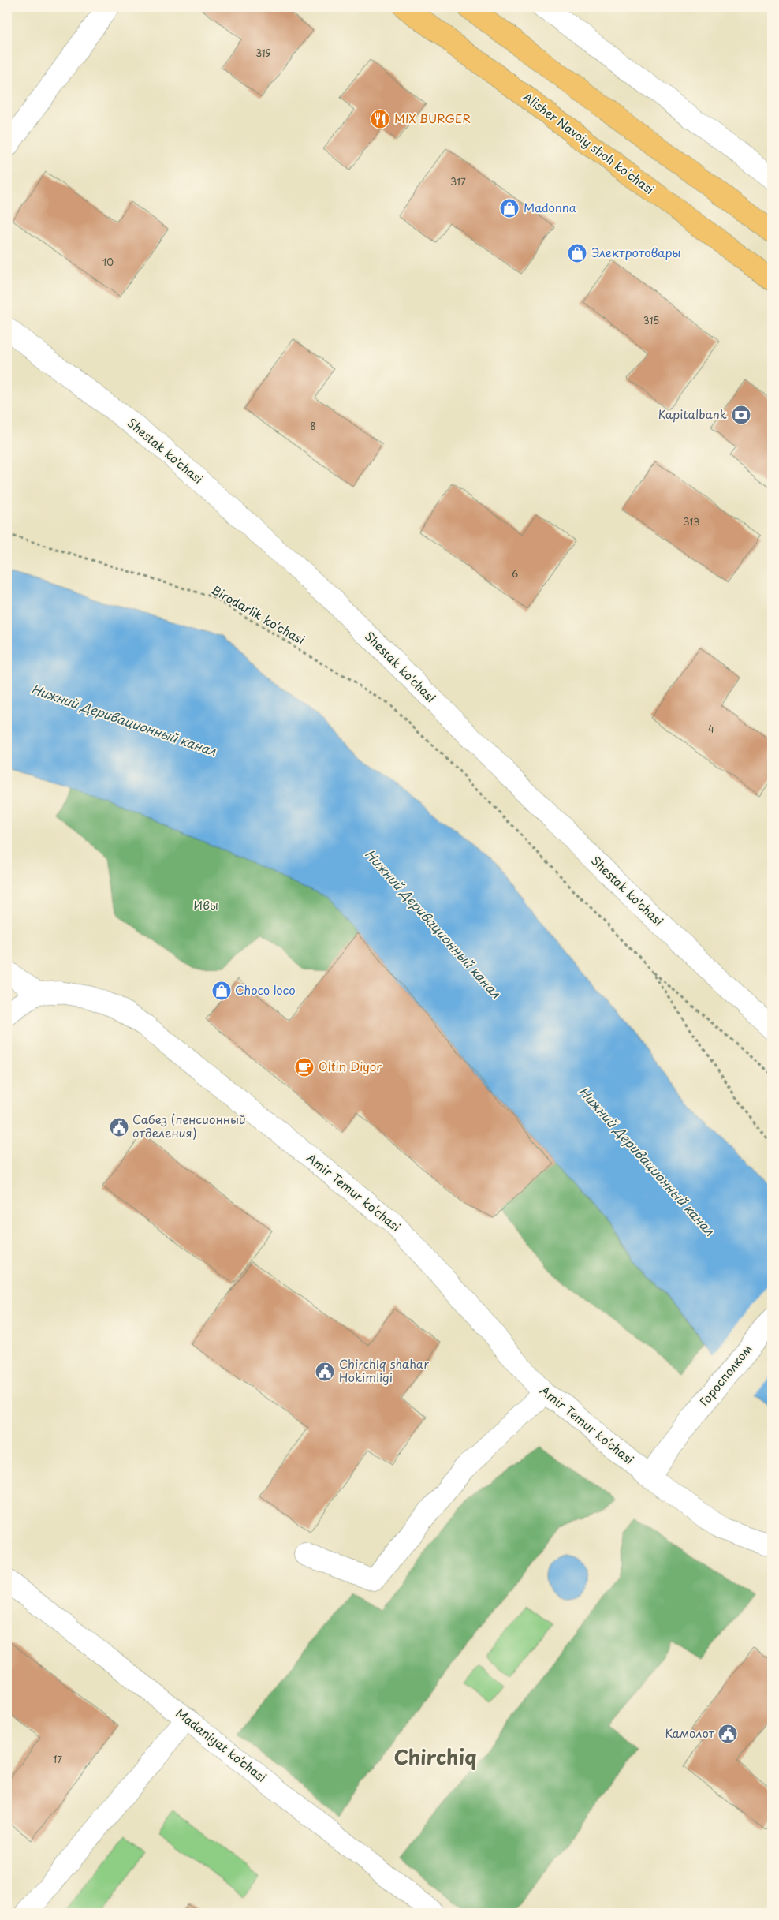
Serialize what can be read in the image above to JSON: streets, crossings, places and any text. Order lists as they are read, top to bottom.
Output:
{
  "streets": {
    "main road": ["Alisher Navoiy shoh koʻchasi"],
    "street": [
      "Shestak ko'chasi",
      "Amir Temur ko‘chasi",
      "Горосполком",
      "Madaniyat ko‘chasi"
    ],
    "path": ["Birodarlik ko'chasi"]
  },
  "crossings": [
    ["Amir Temur ko‘chasi", "Горосполком"]
  ],
  "districts": ["Chirchiq"],
  "water": ["Нижний Деривационный канал"],
  "parks": ["Ивы"],
  "places": {
    "restaurant": ["MIX BURGER"],
    "shop": ["Madonna", "Электротовары", "Choco loco"],
    "bank": ["Kapitalbank"],
    "cafe": ["Oltin Diyor"],
    "public building": ["Сабез (пенсионный отделения)", "Chirchiq shahar Hokimligi", "Камолот"]
  },
  "house_numbers": [
    "319",
    "317",
    "10",
    "315",
    "8",
    "313",
    "6",
    "4",
    "17"
  ]
}
